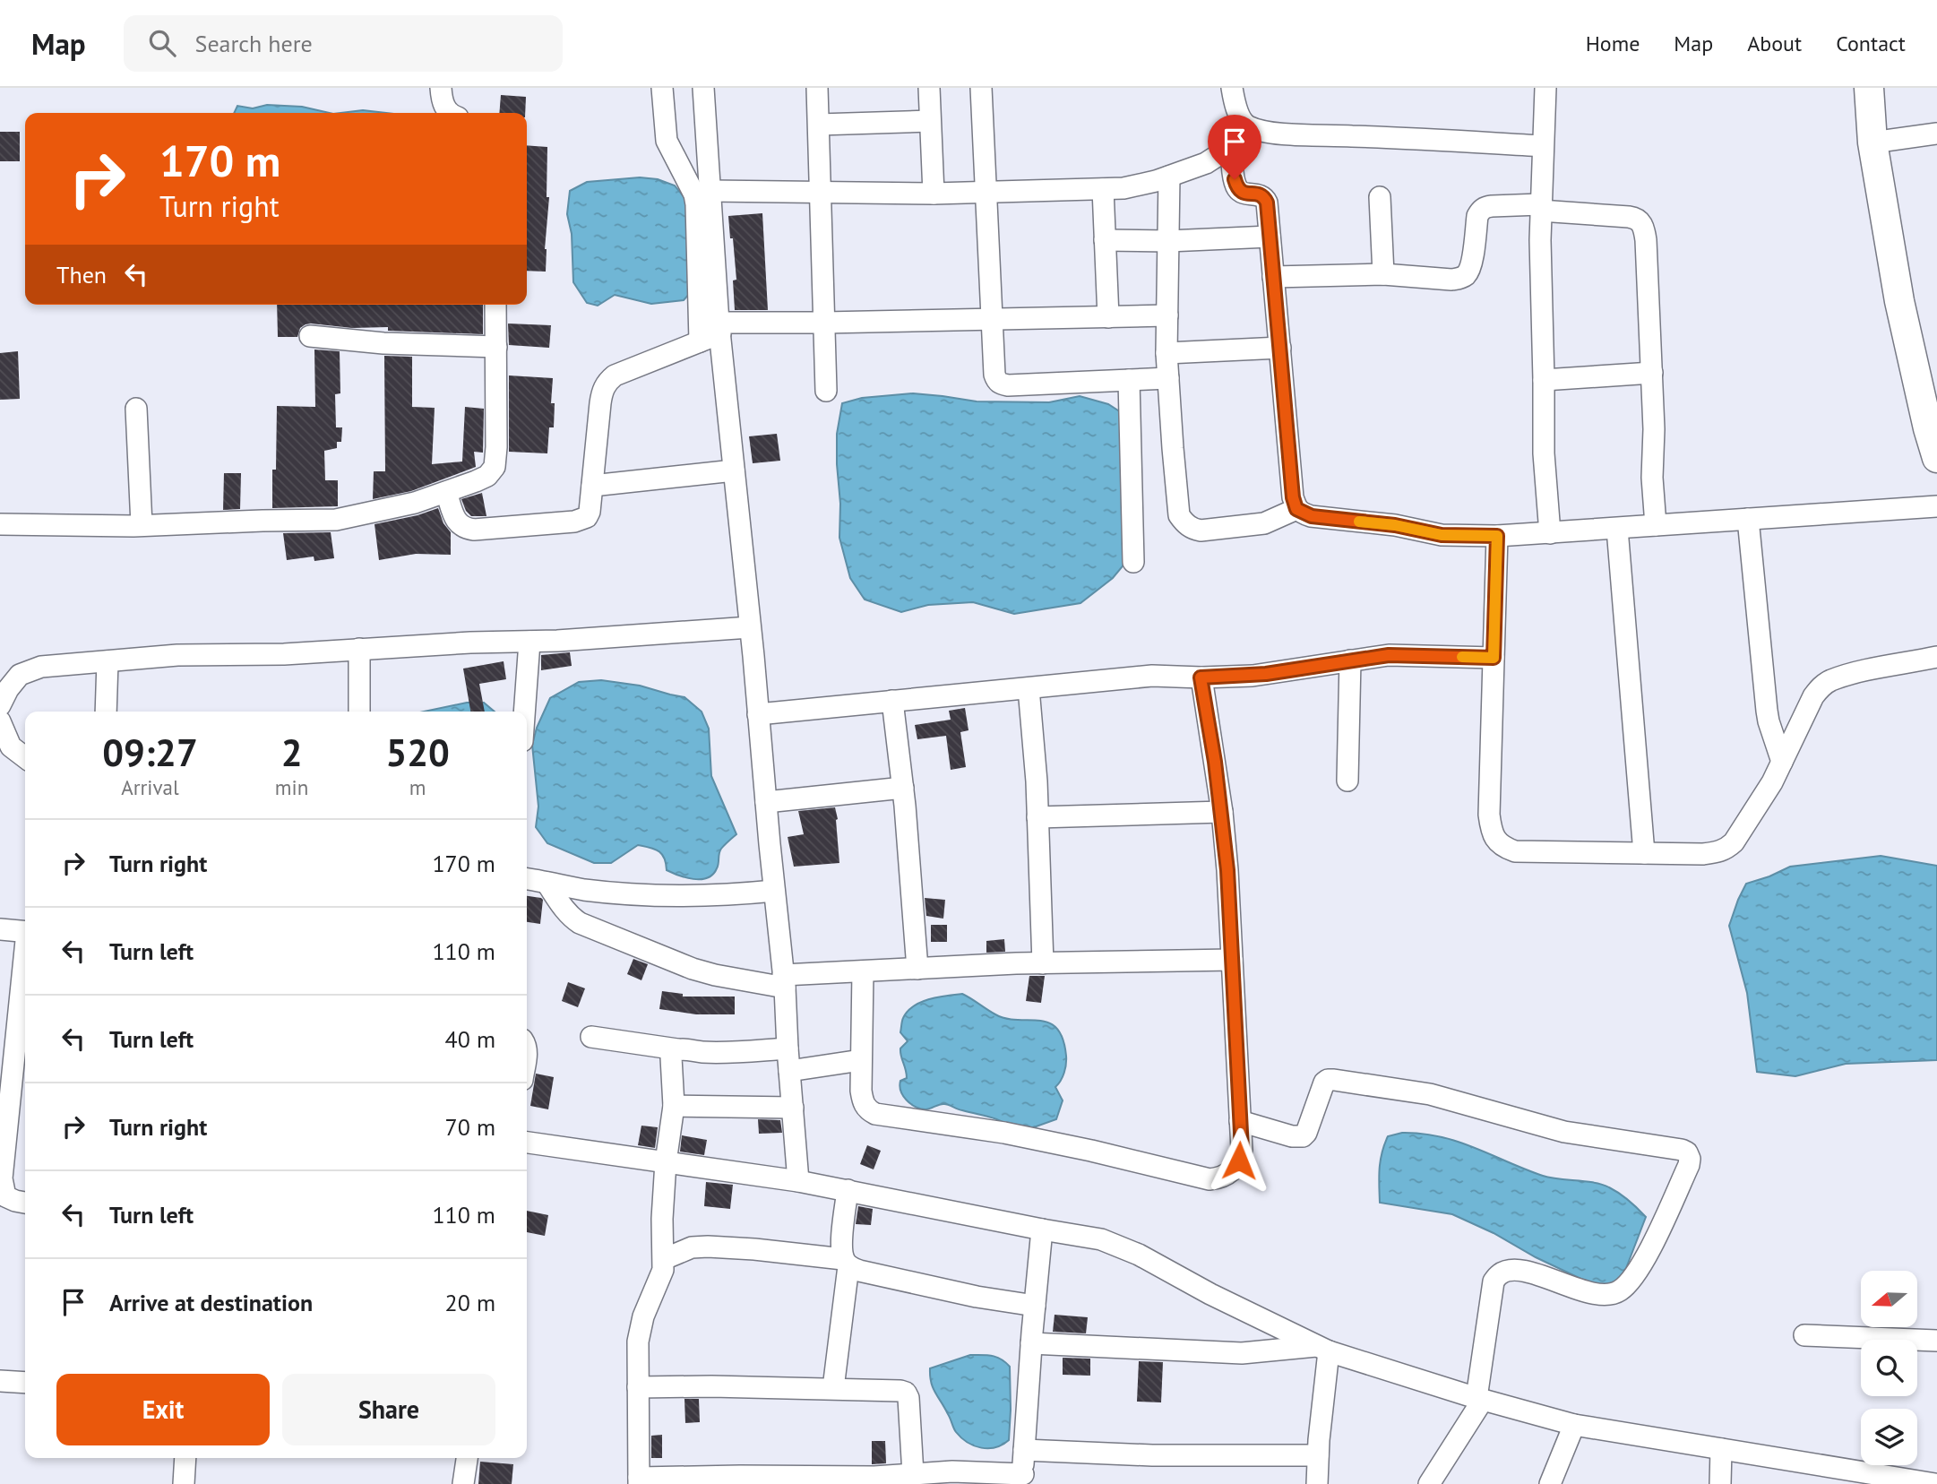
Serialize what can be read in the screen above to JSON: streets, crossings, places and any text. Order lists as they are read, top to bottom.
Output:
{
  "north": "left",
  "page": {
    "header": "Map",
    "search": "Search here",
    "nav": [
      "Home",
      "Map",
      "About",
      "Contact"
    ],
    "turn": ["170 m", "Turn right"],
    "then": "Then",
    "eta": [
      "09:27",
      "Arrival",
      "2",
      "min",
      "520",
      "m"
    ],
    "list": [
      {
        "name": "Turn right",
        "value": "170 m"
      },
      {
        "name": "Turn left",
        "value": "110 m"
      },
      {
        "name": "Turn left",
        "value": "40 m"
      },
      {
        "name": "Turn right",
        "value": "70 m"
      },
      {
        "name": "Turn left",
        "value": "110 m"
      },
      {
        "name": "Arrive at destination",
        "value": "20 m"
      }
    ],
    "buttons": ["Exit", "Share"]
  }
}
